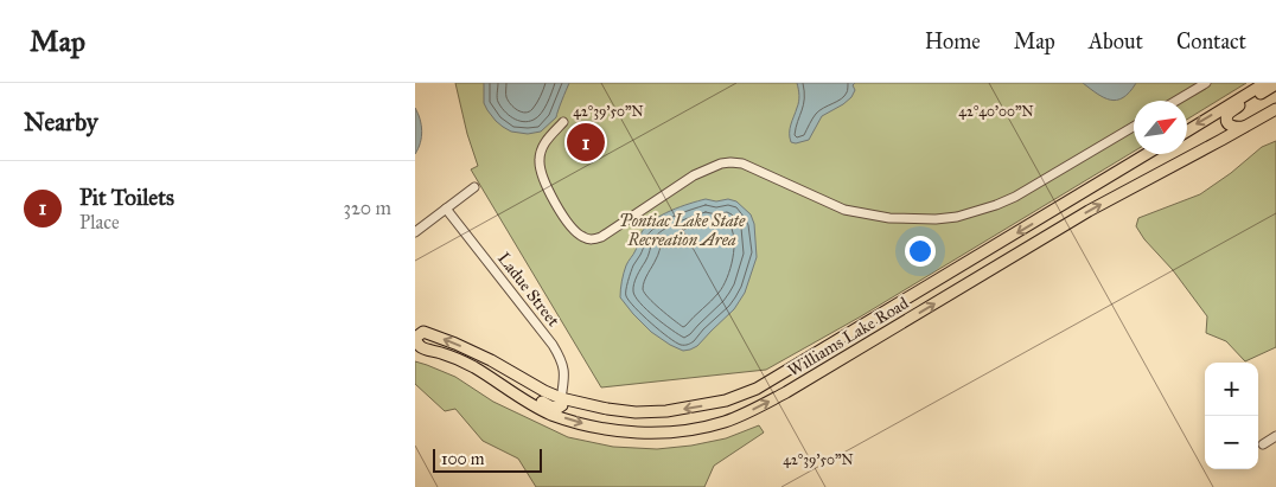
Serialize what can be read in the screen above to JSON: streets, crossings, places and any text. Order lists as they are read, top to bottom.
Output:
{
  "streets": {
    "main road": ["Williams Lake Road"],
    "street": ["Ladue Street"]
  },
  "crossings": [
    ["Ladue Street", "Williams Lake Road"]
  ],
  "parks": ["Pontiac Lake State Recreation Area"],
  "scale_bar": "100 m",
  "north": "top right",
  "page": {
    "header": "Map",
    "nav": [
      "Home",
      "Map",
      "About",
      "Contact"
    ],
    "heading": "Nearby",
    "pins": "1",
    "list": [
      {
        "mark": "1",
        "name": "Pit Toilets",
        "note": "Place",
        "value": "320 m"
      }
    ],
    "map_buttons": ["+", "−"],
    "scale": "100 m"
  },
  "coordinates": ["42°39'50\"N", "42°40'00\"N"]
}
